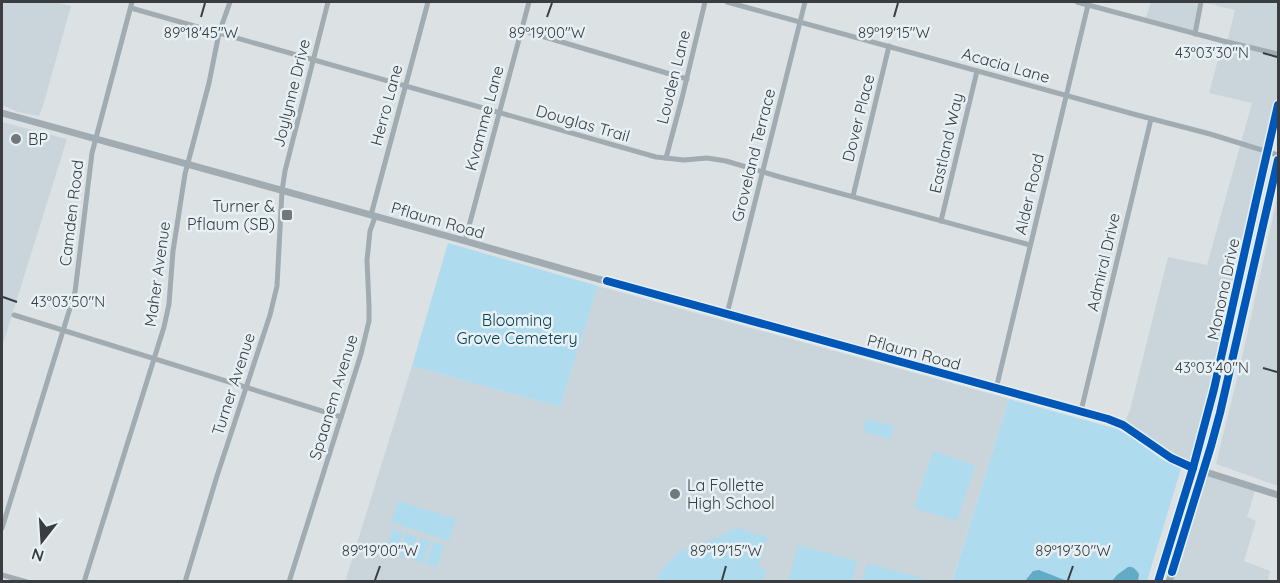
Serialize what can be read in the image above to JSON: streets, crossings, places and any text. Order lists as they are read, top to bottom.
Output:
{
  "streets": {
    "street": [
      "Acacia Lane",
      "Louden Lane",
      "Joylynne Drive",
      "Herro Lane",
      "Kvamme Lane",
      "Dover Place",
      "Douglas Trail",
      "Eastland Way",
      "Groveland Terrace",
      "Alder Road",
      "Camden Road",
      "Pflaum Road",
      "Admiral Drive",
      "Maher Avenue",
      "Monona Drive",
      "Turner Avenue",
      "Spaanem Avenue"
    ]
  },
  "crossings": [
    ["Acacia Lane", "Dover Place"],
    ["Acacia Lane", "Eastland Way"],
    ["Acacia Lane", "Groveland Terrace"],
    ["Acacia Lane", "Alder Road"],
    ["Acacia Lane", "Admiral Drive"],
    ["Acacia Lane", "Monona Drive"],
    ["Louden Lane", "Douglas Trail"],
    ["Joylynne Drive", "Douglas Trail"],
    ["Joylynne Drive", "Pflaum Road"],
    ["Joylynne Drive", "Turner Avenue"],
    ["Herro Lane", "Douglas Trail"],
    ["Herro Lane", "Pflaum Road"],
    ["Herro Lane", "Spaanem Avenue"],
    ["Kvamme Lane", "Douglas Trail"],
    ["Kvamme Lane", "Pflaum Road"],
    ["Dover Place", "Douglas Trail"],
    ["Douglas Trail", "Eastland Way"],
    ["Douglas Trail", "Groveland Terrace"],
    ["Douglas Trail", "Alder Road"],
    ["Douglas Trail", "Camden Road"],
    ["Douglas Trail", "Maher Avenue"],
    ["Groveland Terrace", "Pflaum Road"],
    ["Alder Road", "Pflaum Road"],
    ["Camden Road", "Pflaum Road"],
    ["Pflaum Road", "Admiral Drive"],
    ["Pflaum Road", "Maher Avenue"],
    ["Pflaum Road", "Monona Drive"],
    ["Pflaum Road", "Turner Avenue"],
    ["Pflaum Road", "Spaanem Avenue"]
  ],
  "parks": ["Blooming Grove Cemetery"],
  "places": {
    "other": ["BP", "La Follette High School"],
    "transit": ["Turner & Pflaum (SB)"]
  },
  "north": "bottom",
  "coordinates": [
    "89°18'45\"W",
    "89°19'00\"W",
    "89°19'15\"W",
    "43°03'30\"N",
    "43°03'50\"N",
    "43°03'40\"N",
    "89°19'30\"W"
  ]
}
